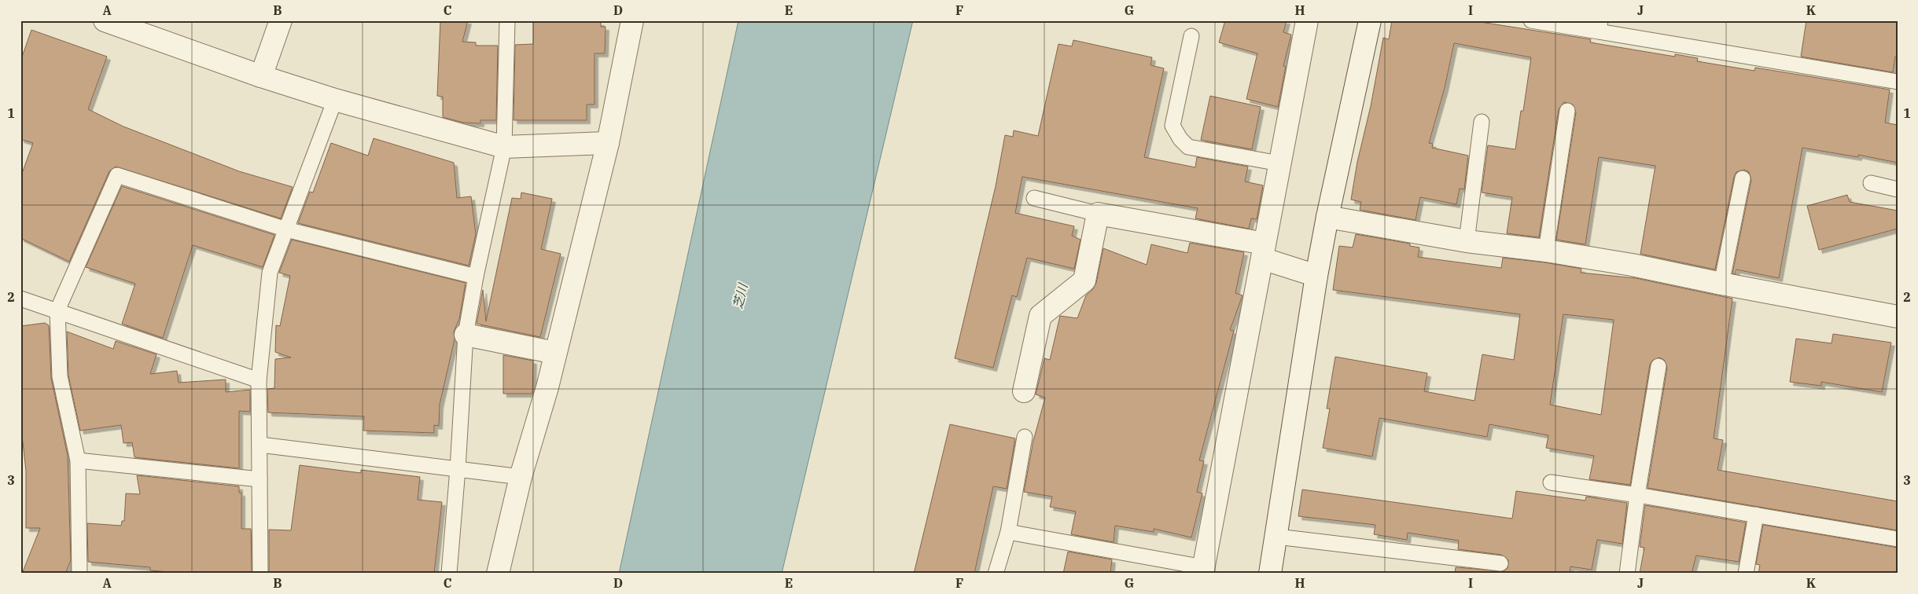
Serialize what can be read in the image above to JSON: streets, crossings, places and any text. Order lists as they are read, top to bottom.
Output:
{
  "water": ["芝川"],
  "grid": {
    "columns": [
      "A",
      "B",
      "C",
      "D",
      "E",
      "F",
      "G",
      "H",
      "I",
      "J",
      "K"
    ],
    "rows": ["1", "2", "3"]
  }
}
